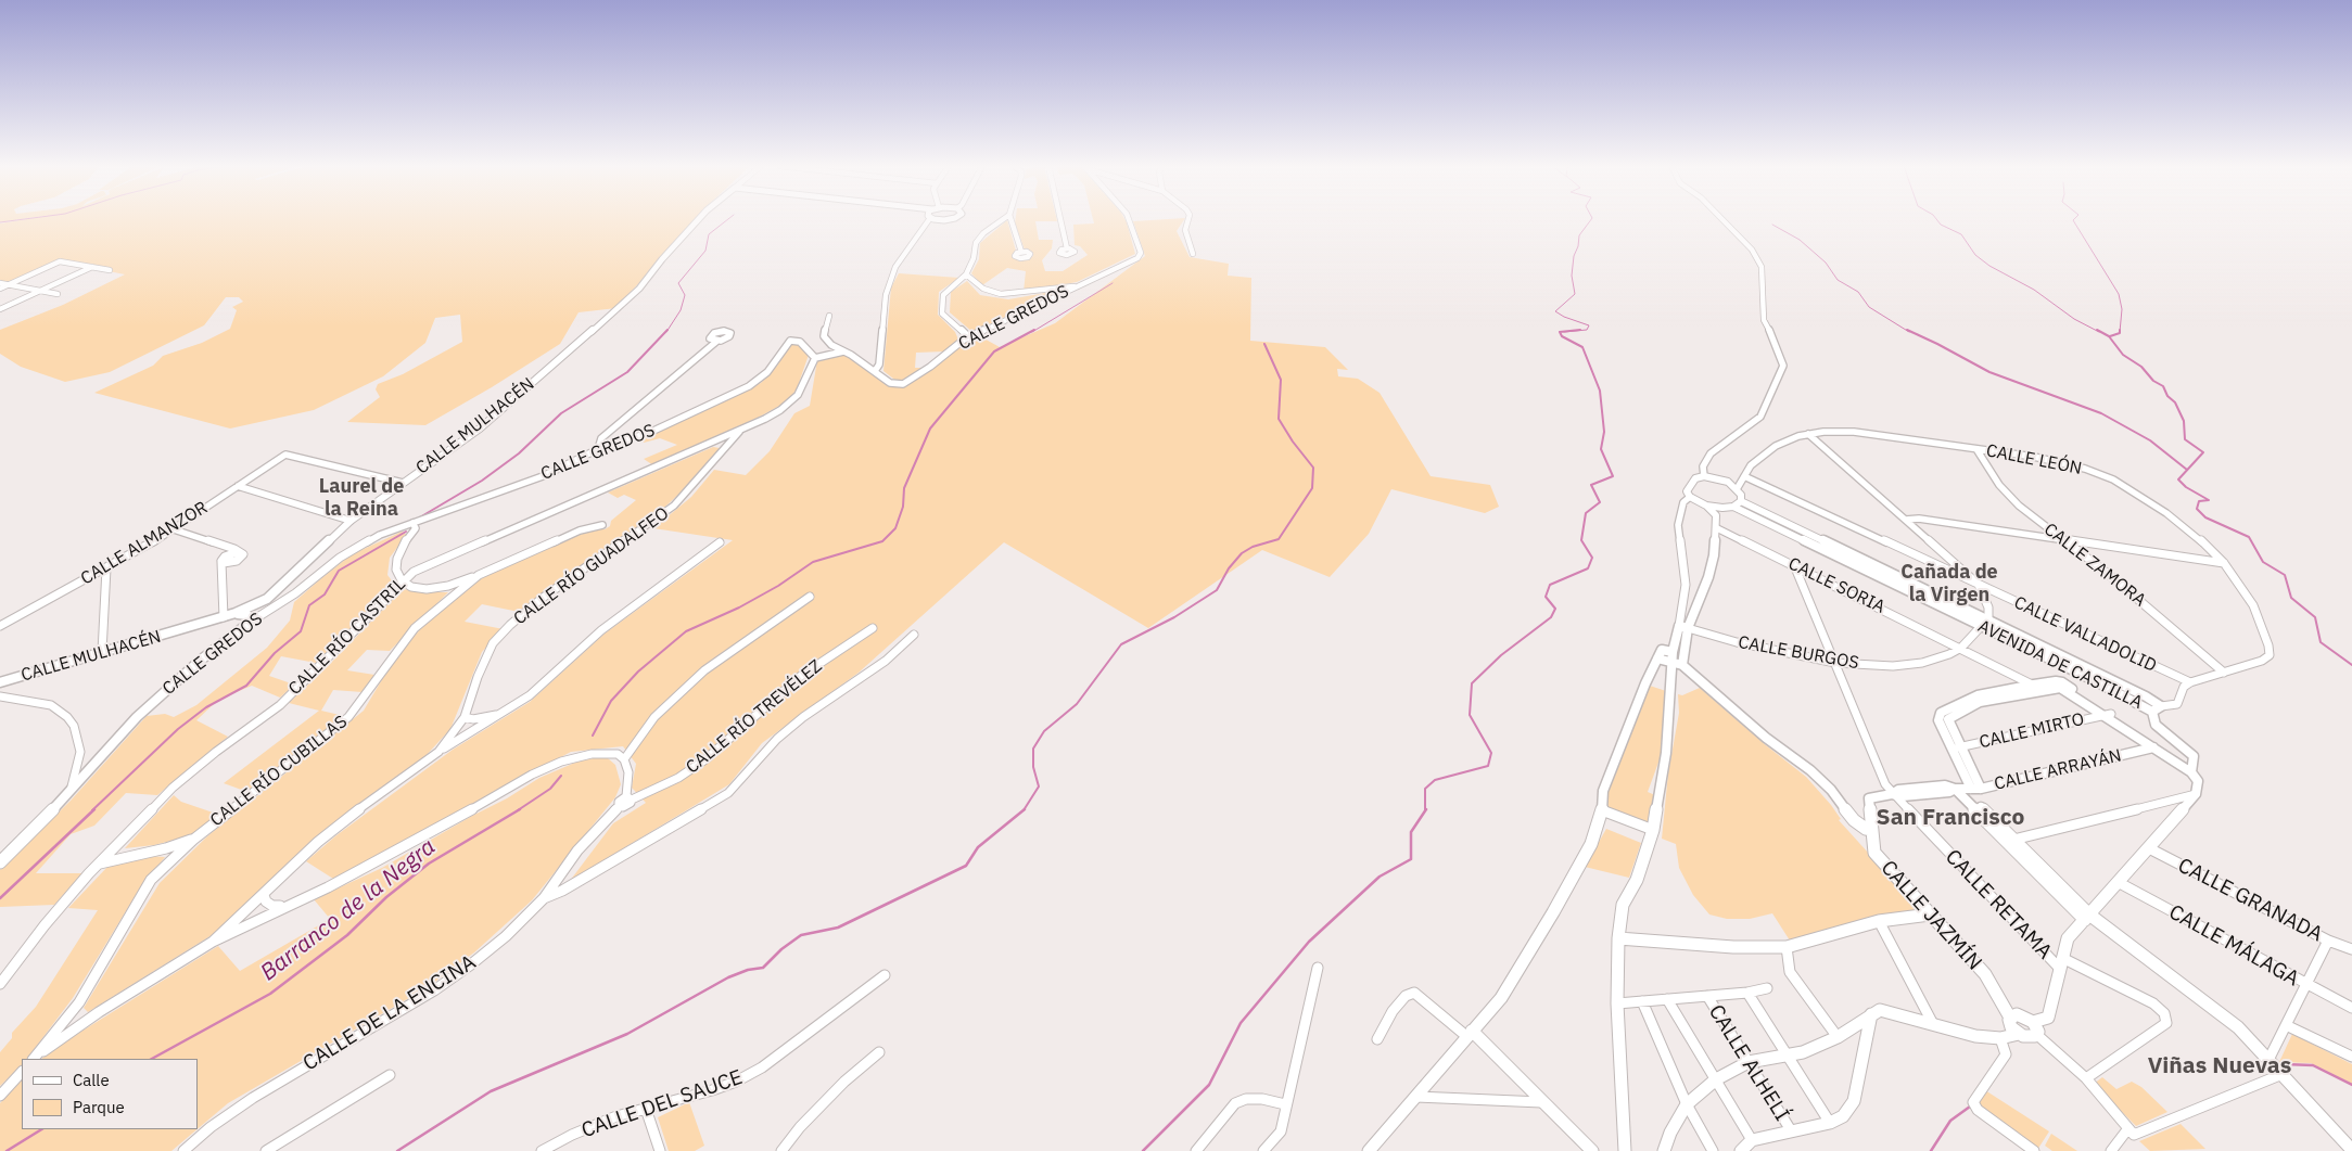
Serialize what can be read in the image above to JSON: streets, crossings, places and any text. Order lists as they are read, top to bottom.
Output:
{
  "streets": {
    "street": [
      "CALLE GREDOS",
      "CALLE MULHACÉN",
      "CALLE LEÓN",
      "CALLE ALMANZOR",
      "CALLE ZAMORA",
      "CALLE RÍO GUADALFEO",
      "CALLE SORIA",
      "CALLE VALLADOLID",
      "CALLE RÍO CASTRIL",
      "CALLE BURGOS",
      "AVENIDA DE CASTILLA",
      "CALLE RÍO TREVÉLEZ",
      "CALLE MIRTO",
      "CALLE ARRAYÁN",
      "CALLE RÍO CUBILLAS",
      "CALLE GRANADA",
      "CALLE RETAMA",
      "CALLE JAZMÍN",
      "CALLE MÁLAGA",
      "CALLE DE LA ENCINA",
      "CALLE ALHELÍ",
      "CALLE DEL SAUCE"
    ]
  },
  "crossings": [
    ["CALLE GREDOS", "CALLE RÍO CASTRIL"],
    ["CALLE LEÓN", "CALLE ZAMORA"],
    ["CALLE LEÓN", "CALLE VALLADOLID"],
    ["CALLE RÍO GUADALFEO", "CALLE RÍO CASTRIL"],
    ["CALLE SORIA", "CALLE BURGOS"],
    ["CALLE SORIA", "CALLE RETAMA"],
    ["CALLE BURGOS", "AVENIDA DE CASTILLA"],
    ["CALLE BURGOS", "CALLE RETAMA"],
    ["CALLE RÍO TREVÉLEZ", "CALLE DE LA ENCINA"],
    ["CALLE ARRAYÁN", "CALLE JAZMÍN"],
    ["CALLE RETAMA", "CALLE JAZMÍN"]
  ],
  "districts": [
    "Laurel de la Reina",
    "Cañada de la Virgen",
    "San Francisco",
    "Viñas Nuevas"
  ],
  "water": ["Barranco de la Negra"],
  "legend": ["Calle", "Parque"]
}
